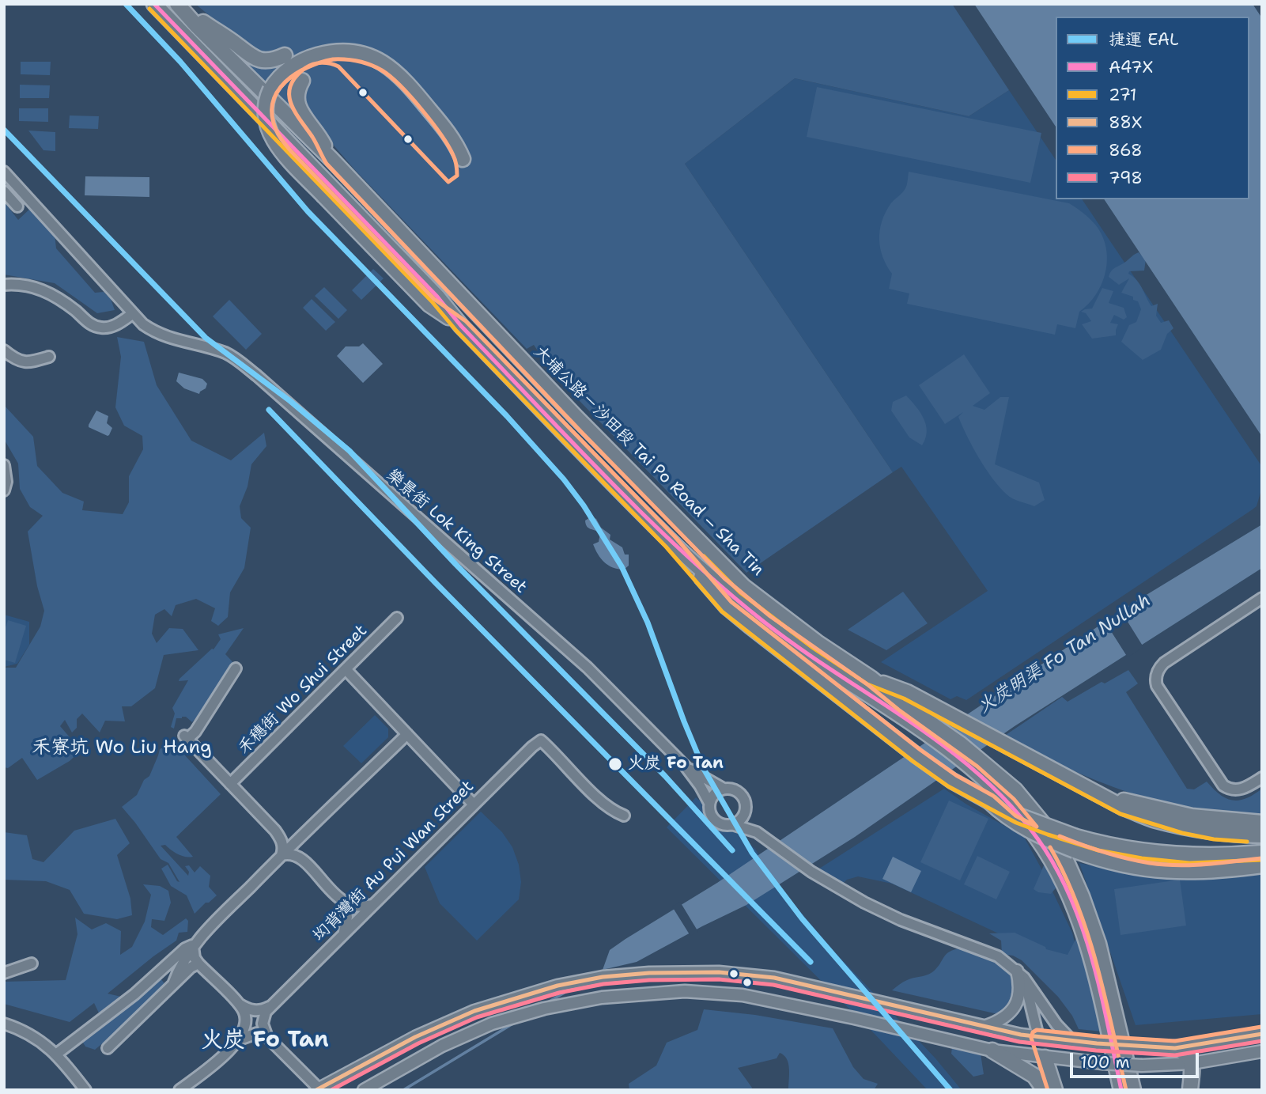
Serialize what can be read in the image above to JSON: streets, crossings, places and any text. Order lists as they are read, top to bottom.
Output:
{
  "streets": {
    "highway": ["大埔公路－沙田段 Tai Po Road – Sha Tin"],
    "street": ["樂景街 Lok King Street", "禾穗街 Wo Shui Street", "㘭背灣街 Au Pui Wan Street"]
  },
  "districts": ["禾寮坑 Wo Liu Hang", "火炭 Fo Tan"],
  "water": ["火炭明渠 Fo Tan Nullah"],
  "places": ["火炭 Fo Tan"],
  "lines": [
    "metro line EAL",
    "transit line A47X",
    "transit line 271",
    "transit line 868",
    "transit line 88X",
    "transit line 798"
  ],
  "legend": [
    "捷運 EAL",
    "A47X",
    "271",
    "88X",
    "868",
    "798"
  ],
  "scale_bar": "100 m"
}
